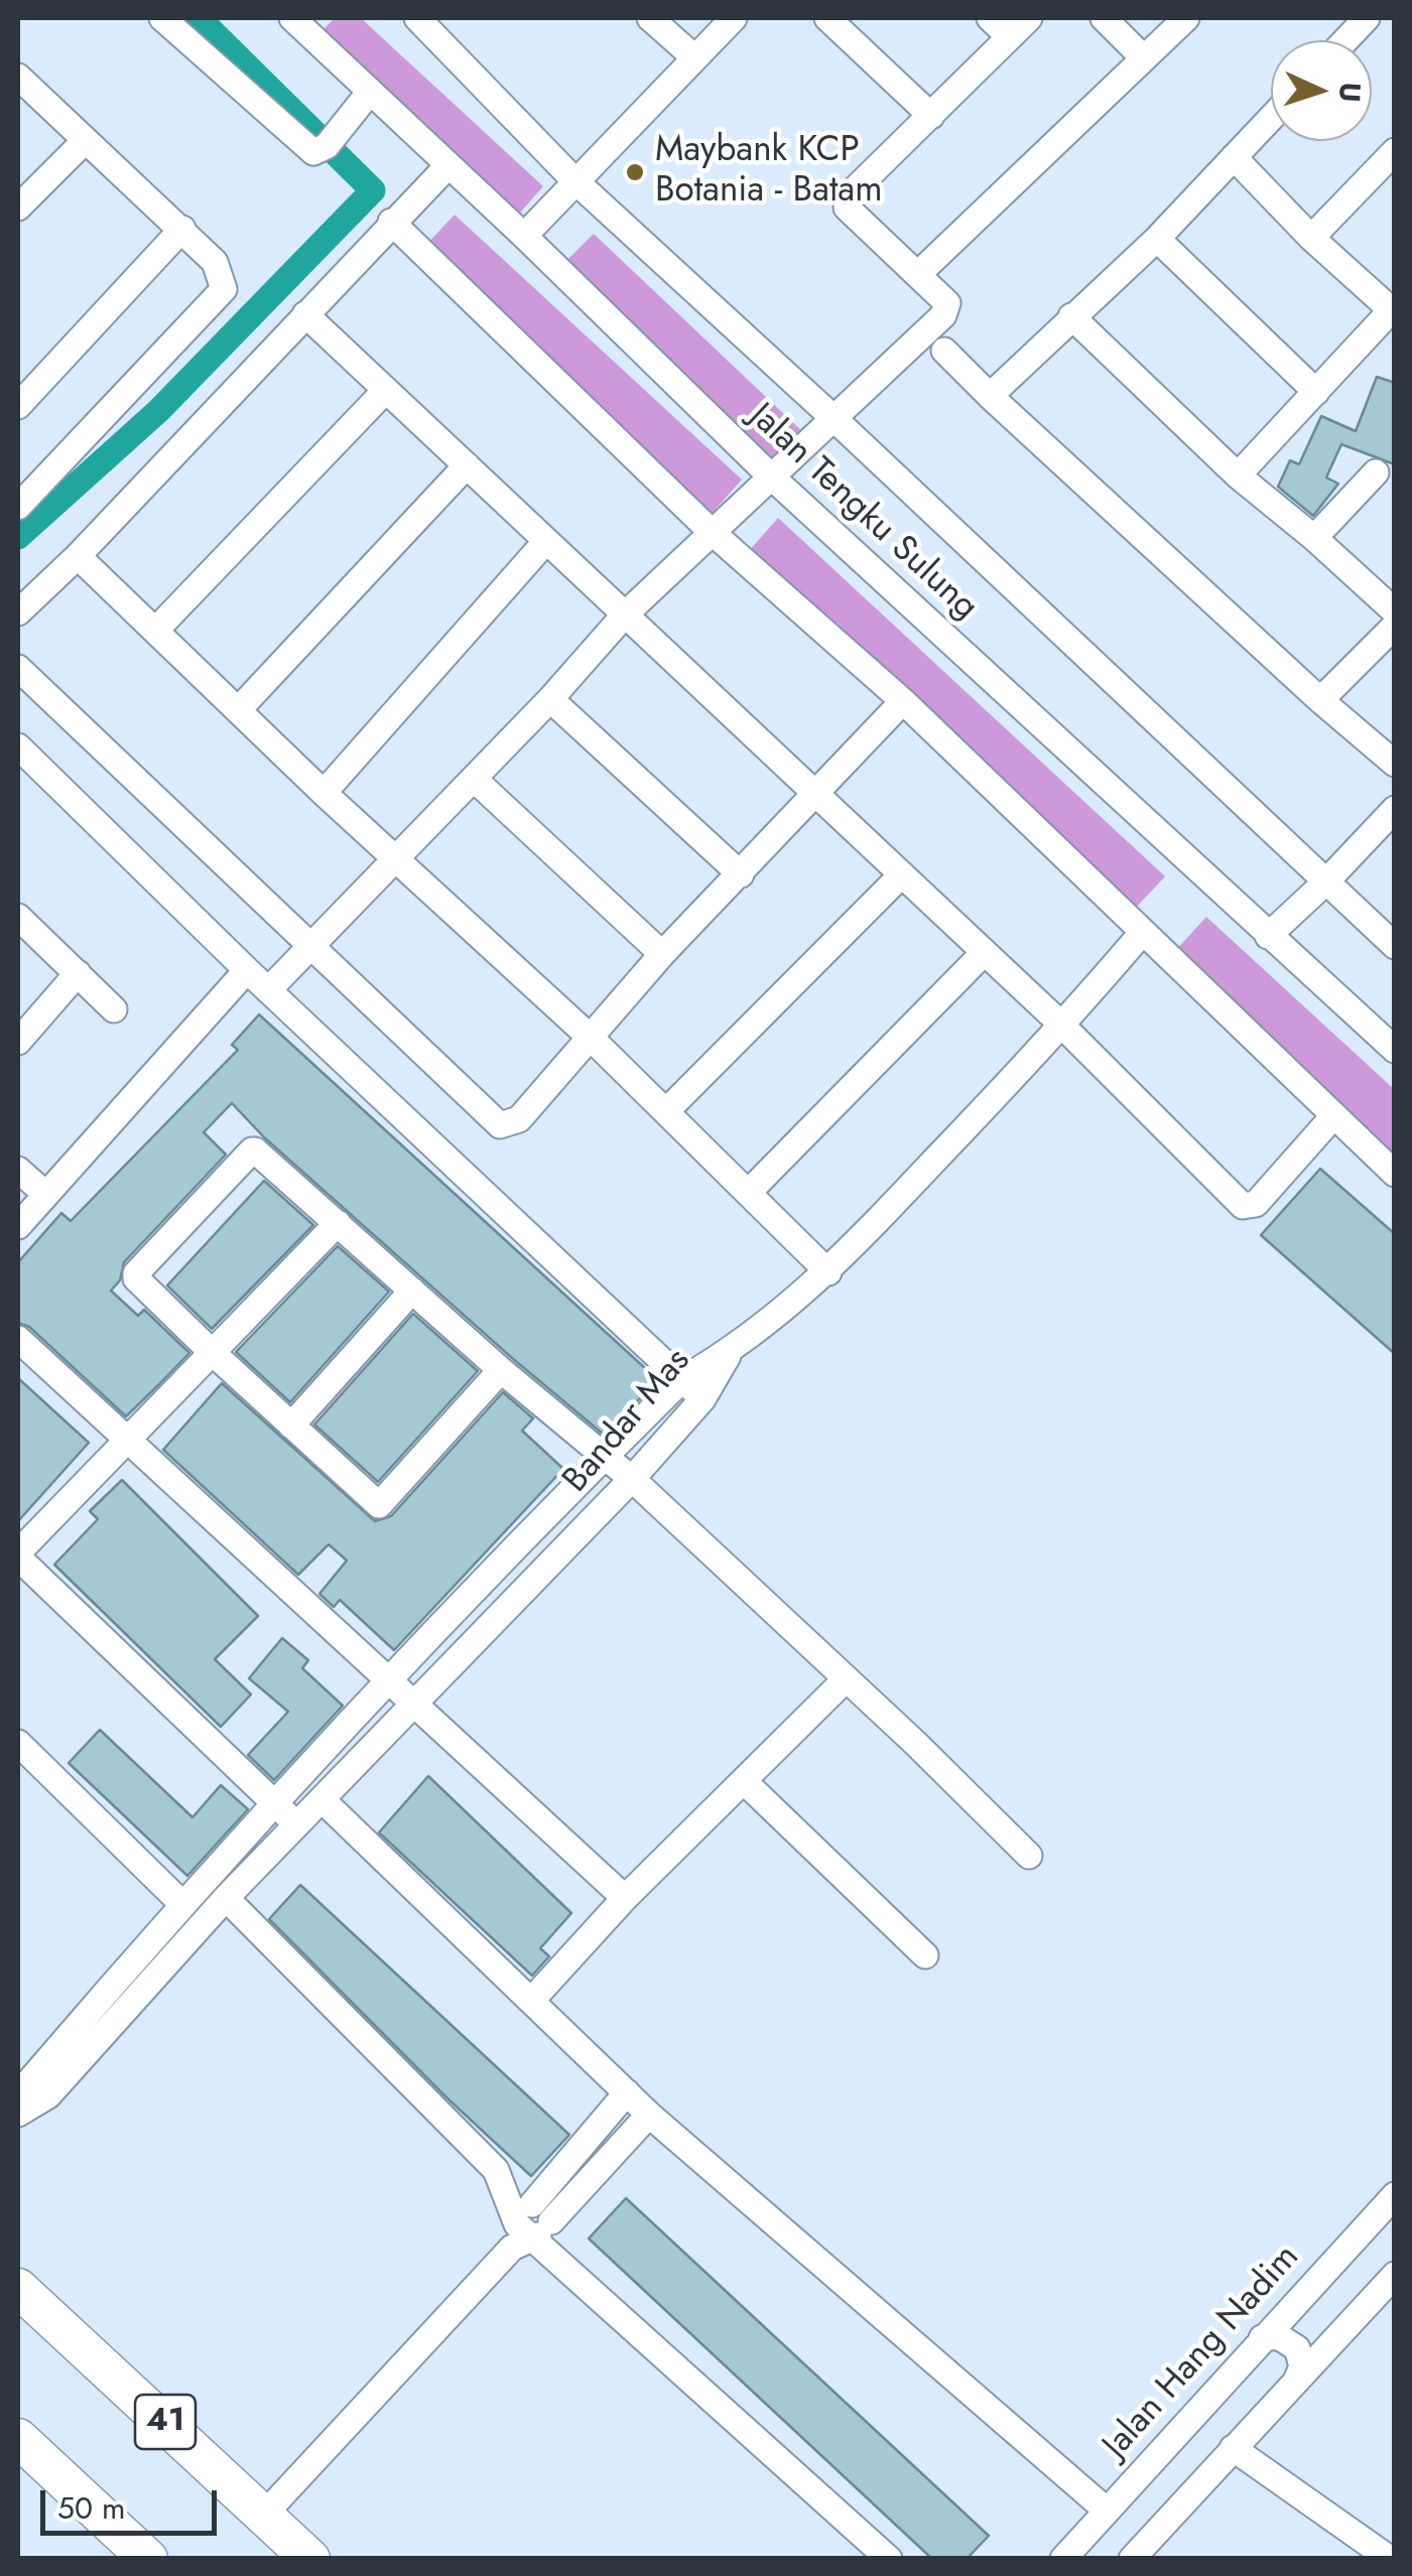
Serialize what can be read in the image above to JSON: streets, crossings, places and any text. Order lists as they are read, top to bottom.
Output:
{
  "streets": {
    "highway": ["41"],
    "street": ["Jalan Tengku Sulung", "Bandar Mas", "Jalan Hang Nadim"]
  },
  "places": ["Maybank KCP Botania - Batam"],
  "scale_bar": "50 m",
  "north": "right"
}
